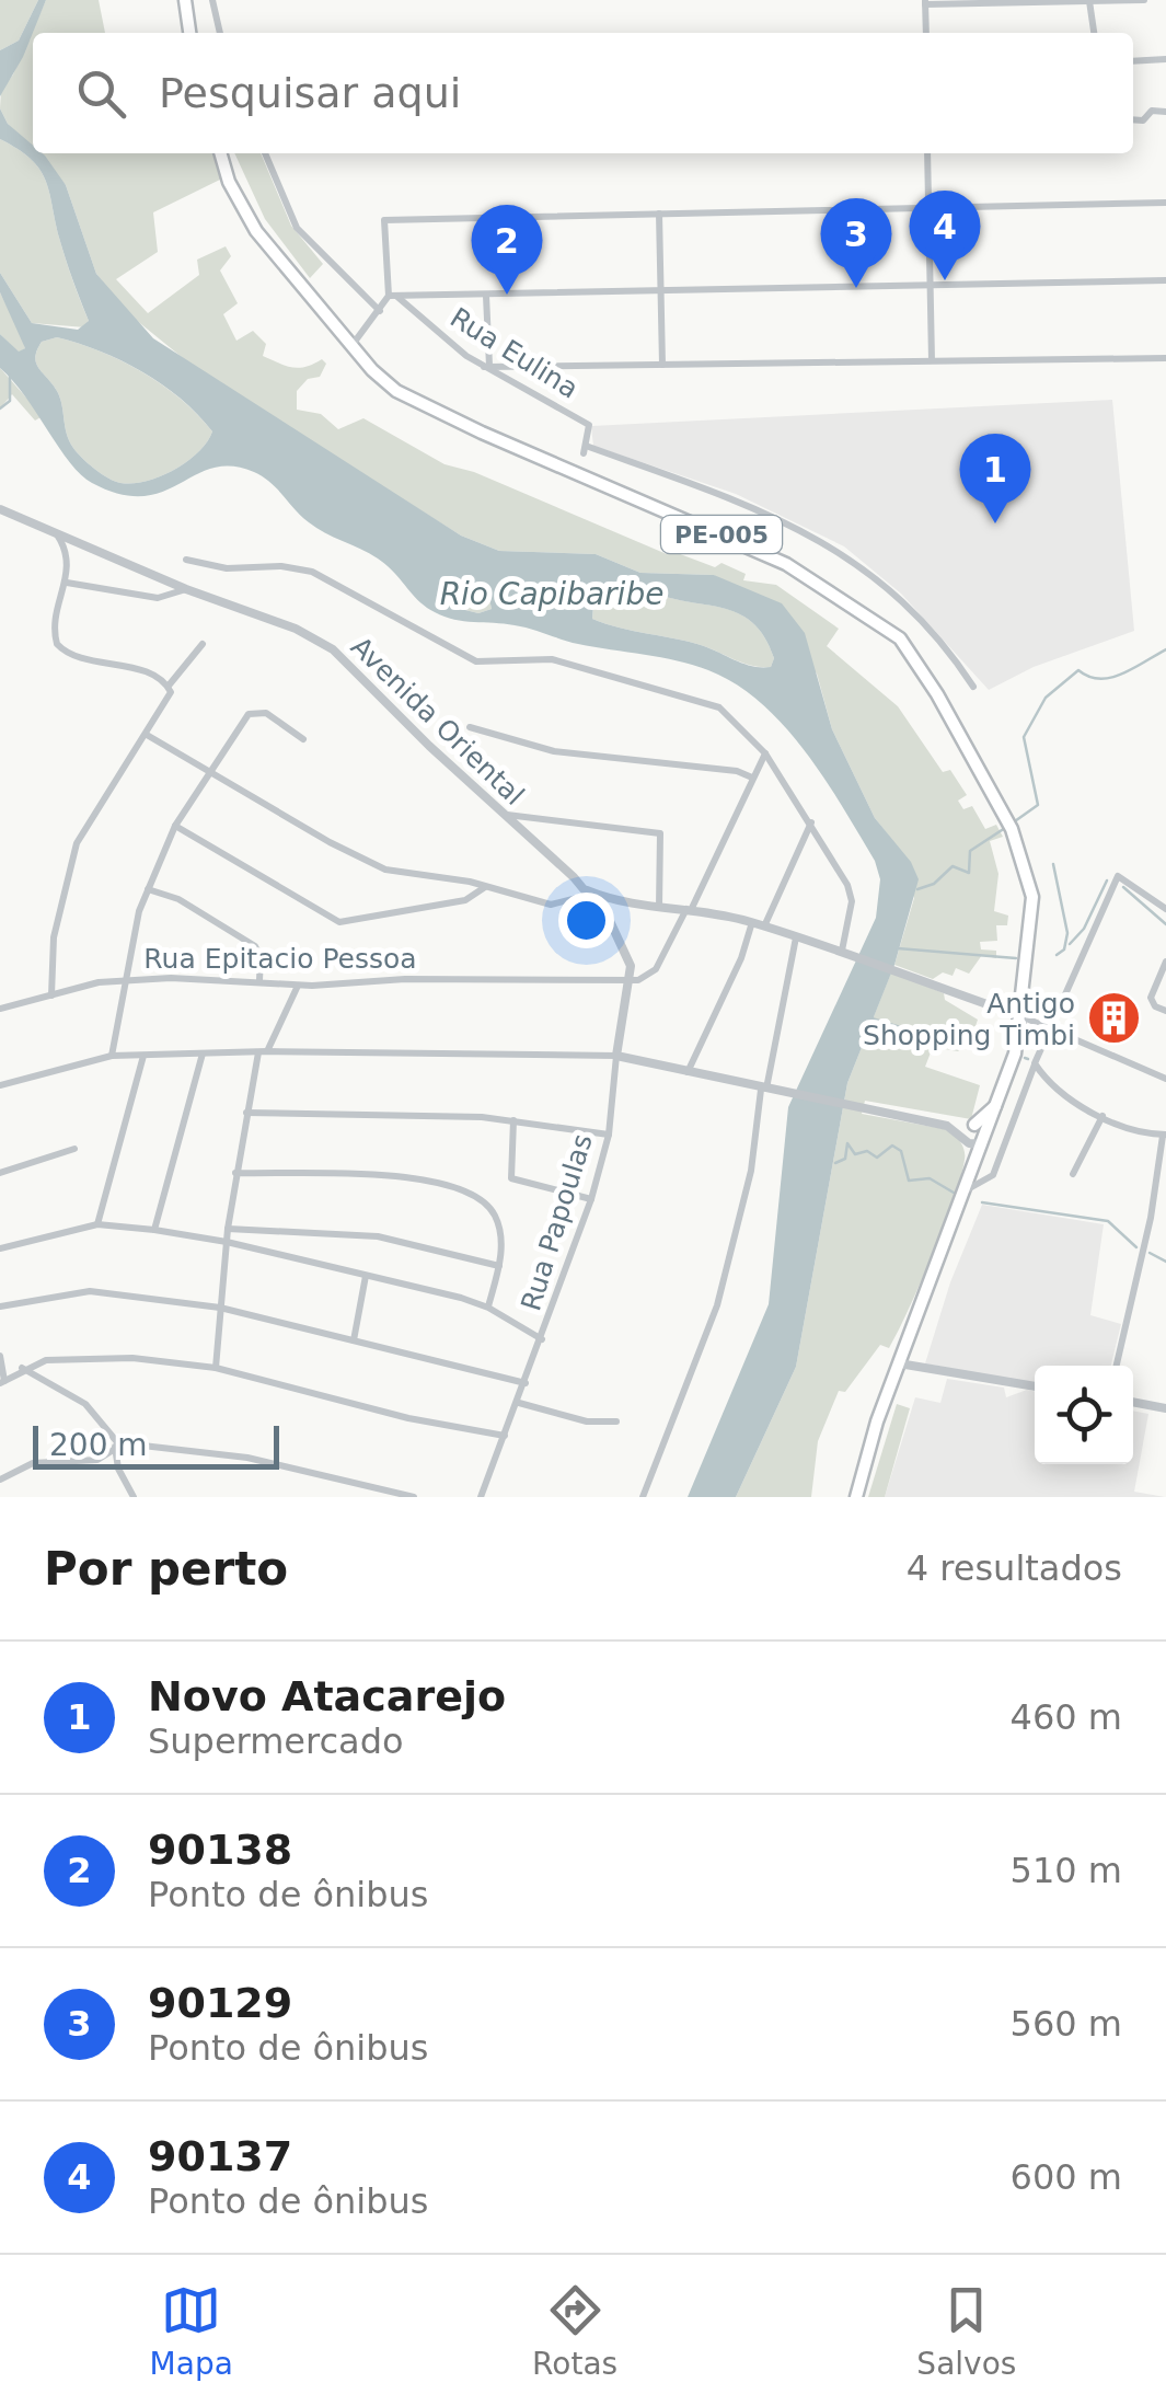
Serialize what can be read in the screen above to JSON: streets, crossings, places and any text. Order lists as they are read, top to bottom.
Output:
{
  "streets": {
    "main road": ["PE-005"],
    "street": [
      "Rua Eulina",
      "Avenida Oriental",
      "Rua Epitacio Pessoa",
      "Rua Papoulas"
    ]
  },
  "crossings": [
    ["PE-005", "Avenida Oriental"],
    ["Avenida Oriental", "Rua Papoulas"],
    ["Rua Epitacio Pessoa", "Rua Papoulas"]
  ],
  "water": ["Rio Capibaribe"],
  "places": {
    "building": ["Antigo Shopping Timbi"]
  },
  "scale_bar": "200 m",
  "page": {
    "search": "Pesquisar aqui",
    "pins": [
      "4",
      "3",
      "2",
      "1"
    ],
    "scale": "200 m",
    "heading": ["Por perto", "4 resultados"],
    "list": [
      {
        "mark": "1",
        "name": "Novo Atacarejo",
        "note": "Supermercado",
        "value": "460 m"
      },
      {
        "mark": "2",
        "name": "90138",
        "note": "Ponto de ônibus",
        "value": "510 m"
      },
      {
        "mark": "3",
        "name": "90129",
        "note": "Ponto de ônibus",
        "value": "560 m"
      },
      {
        "mark": "4",
        "name": "90137",
        "note": "Ponto de ônibus",
        "value": "600 m"
      }
    ],
    "nav": ["Mapa", "Rotas", "Salvos"]
  }
}
